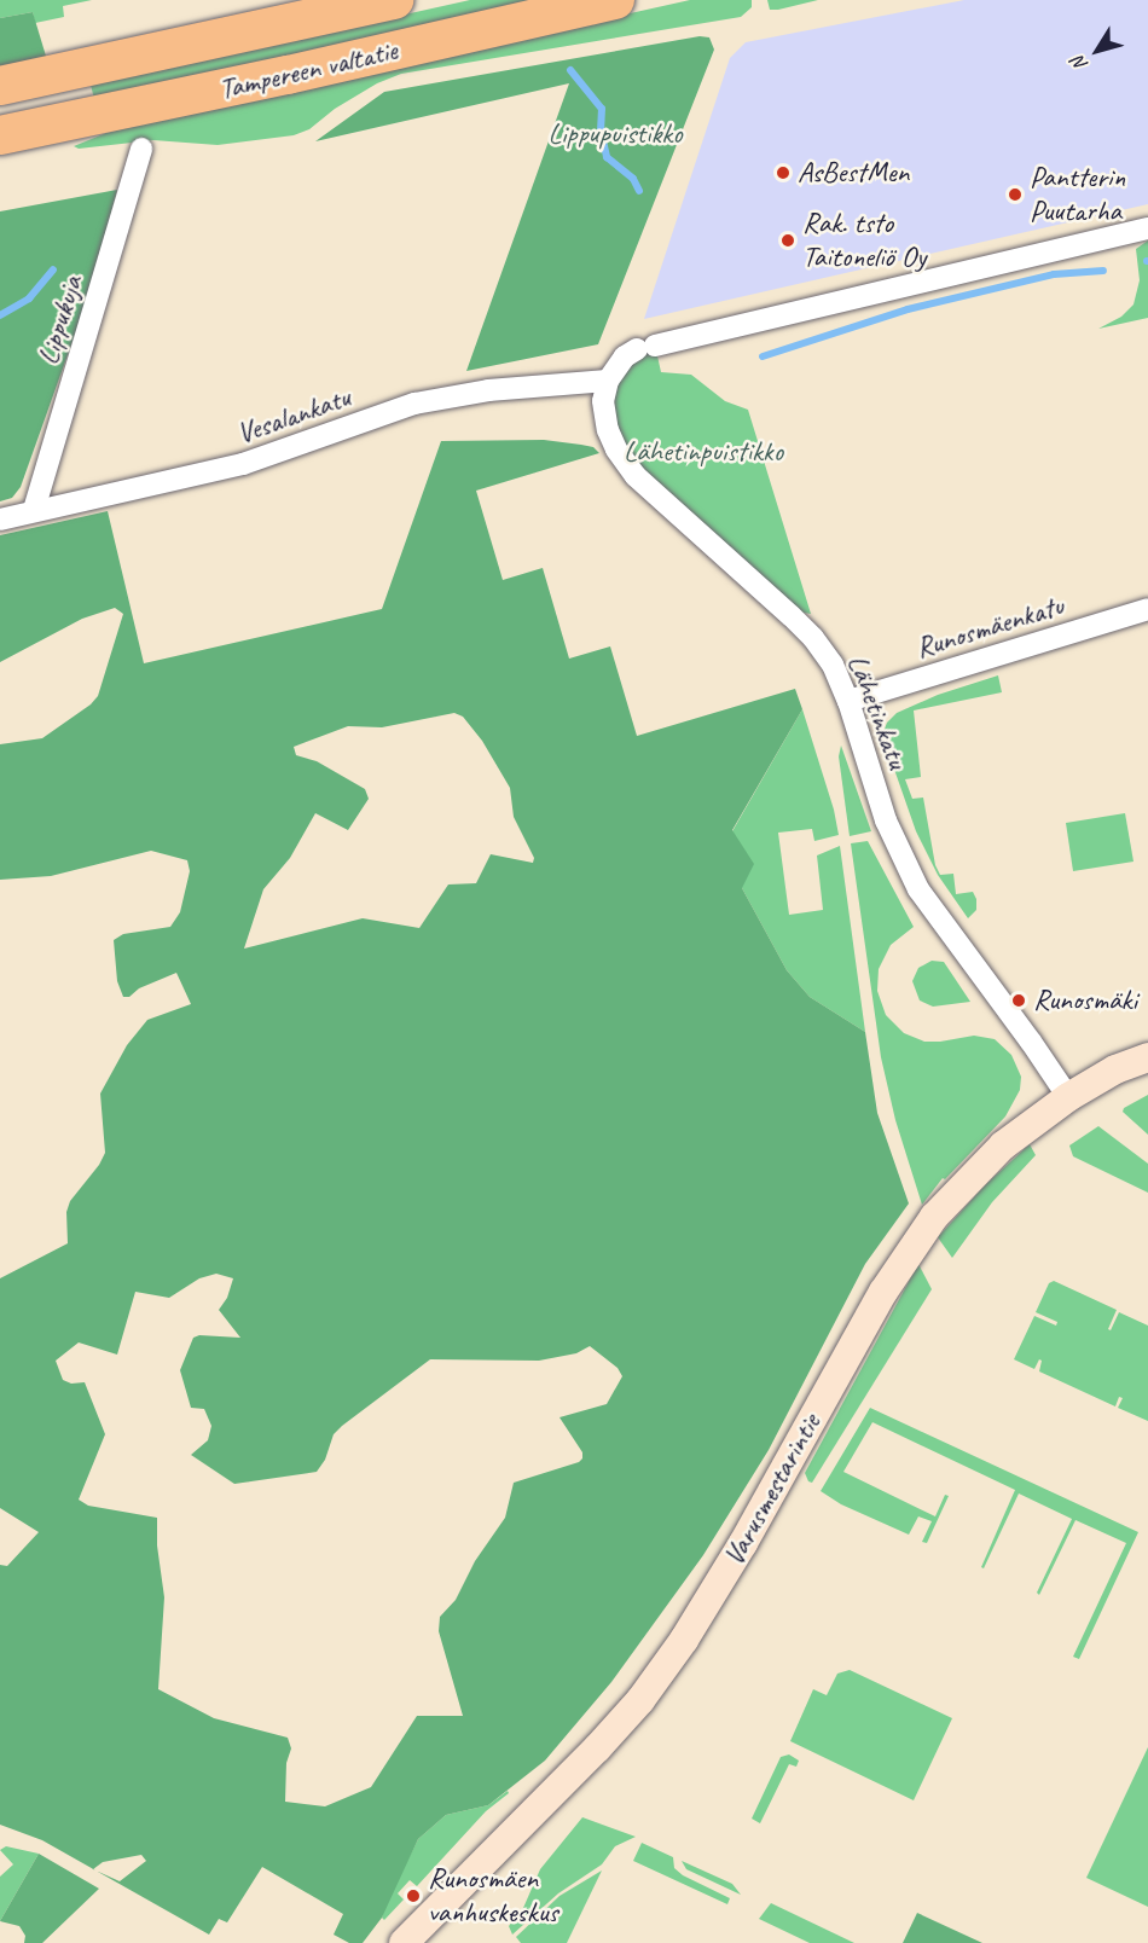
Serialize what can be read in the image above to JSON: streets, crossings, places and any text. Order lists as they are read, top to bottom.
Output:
{
  "streets": {
    "highway": ["Tampereen valtatie"],
    "street": [
      "Lippukuja",
      "Vesalankatu",
      "Runosmäenkatu",
      "Lähetinkatu",
      "Varusmestarintie"
    ]
  },
  "crossings": [
    ["Lippukuja", "Vesalankatu"],
    ["Vesalankatu", "Lähetinkatu"],
    ["Runosmäenkatu", "Lähetinkatu"],
    ["Lähetinkatu", "Varusmestarintie"]
  ],
  "parks": ["Lippupuistikko", "Lähetinpuistikko"],
  "places": [
    "AsBestMen",
    "Pantterin Puutarha",
    "Rak. tsto Taitoneliö Oy",
    "Runosmäki",
    "Runosmäen vanhuskeskus"
  ],
  "north": "bottom left"
}
